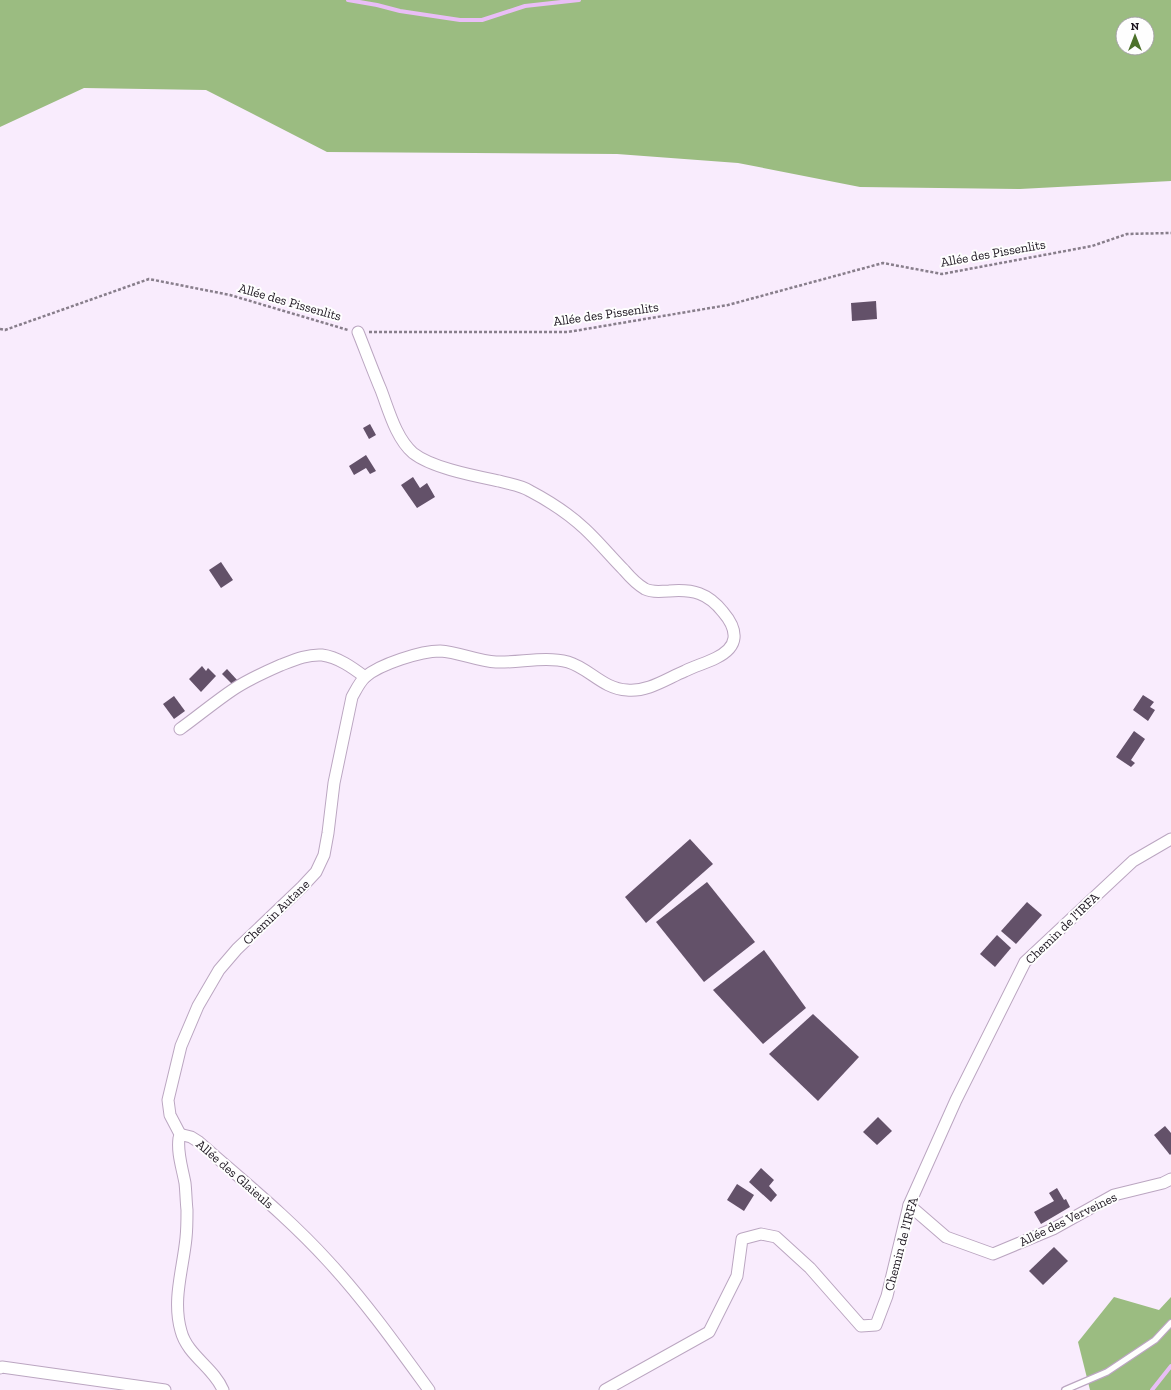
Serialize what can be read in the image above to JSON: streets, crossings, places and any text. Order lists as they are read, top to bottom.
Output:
{
  "streets": {
    "street": [
      "Chemin Autane",
      "Chemin de l'IRFA",
      "Allée des Glaieuls",
      "Allée des Verveines"
    ],
    "path": ["Allée des Pissenlits"]
  },
  "crossings": [
    ["Chemin Autane", "Allée des Glaieuls"],
    ["Chemin de l'IRFA", "Allée des Verveines"]
  ],
  "north": "top"
}
